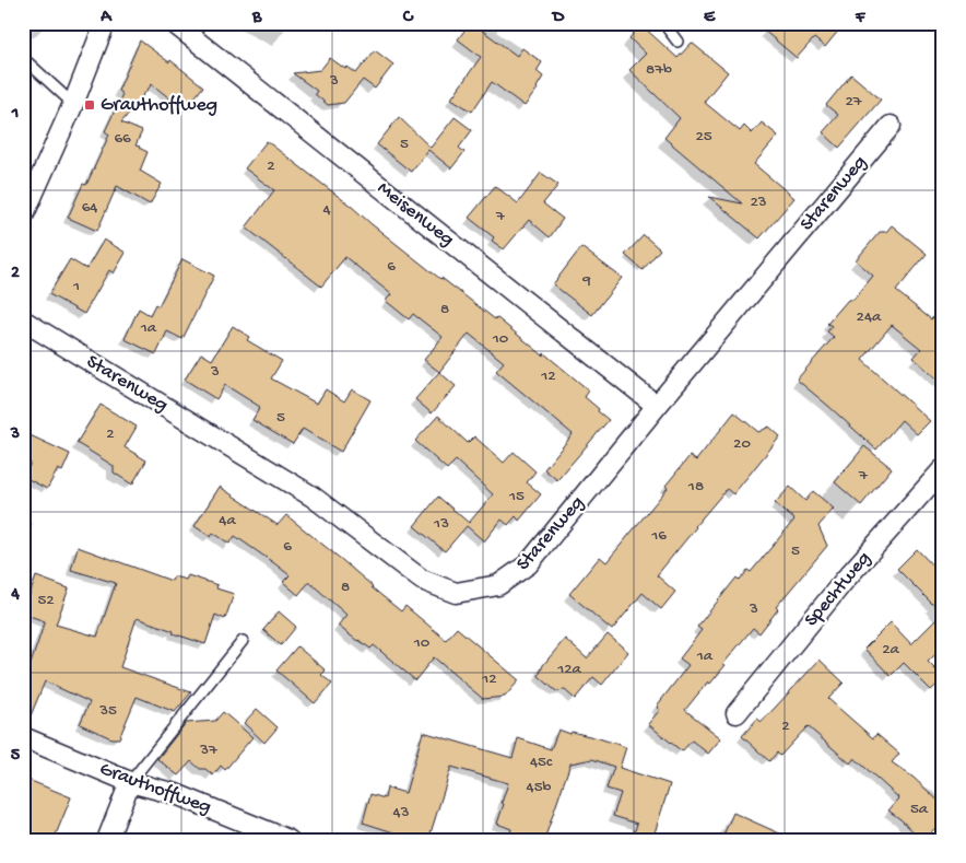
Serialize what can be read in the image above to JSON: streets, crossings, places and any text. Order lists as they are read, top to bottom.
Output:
{
  "streets": {
    "street": [
      "Starenweg",
      "Meisenweg",
      "Spechtweg",
      "Grauthoffweg"
    ]
  },
  "crossings": [
    ["Starenweg", "Meisenweg"]
  ],
  "places": {
    "transit": ["Grauthoffweg"]
  },
  "house_numbers": [
    "87b",
    "3",
    "27",
    "25",
    "66",
    "5",
    "2",
    "23",
    "64",
    "4",
    "7",
    "6",
    "9",
    "1",
    "8",
    "24a",
    "1a",
    "10",
    "3",
    "12",
    "5",
    "2",
    "20",
    "7",
    "18",
    "15",
    "4a",
    "13",
    "16",
    "6",
    "5",
    "8",
    "52",
    "3",
    "10",
    "2a",
    "1a",
    "12a",
    "12",
    "35",
    "2",
    "37",
    "45c",
    "45b",
    "5a",
    "43"
  ],
  "grid": {
    "columns": [
      "A",
      "B",
      "C",
      "D",
      "E",
      "F"
    ],
    "rows": [
      "1",
      "2",
      "3",
      "4",
      "5"
    ]
  }
}
